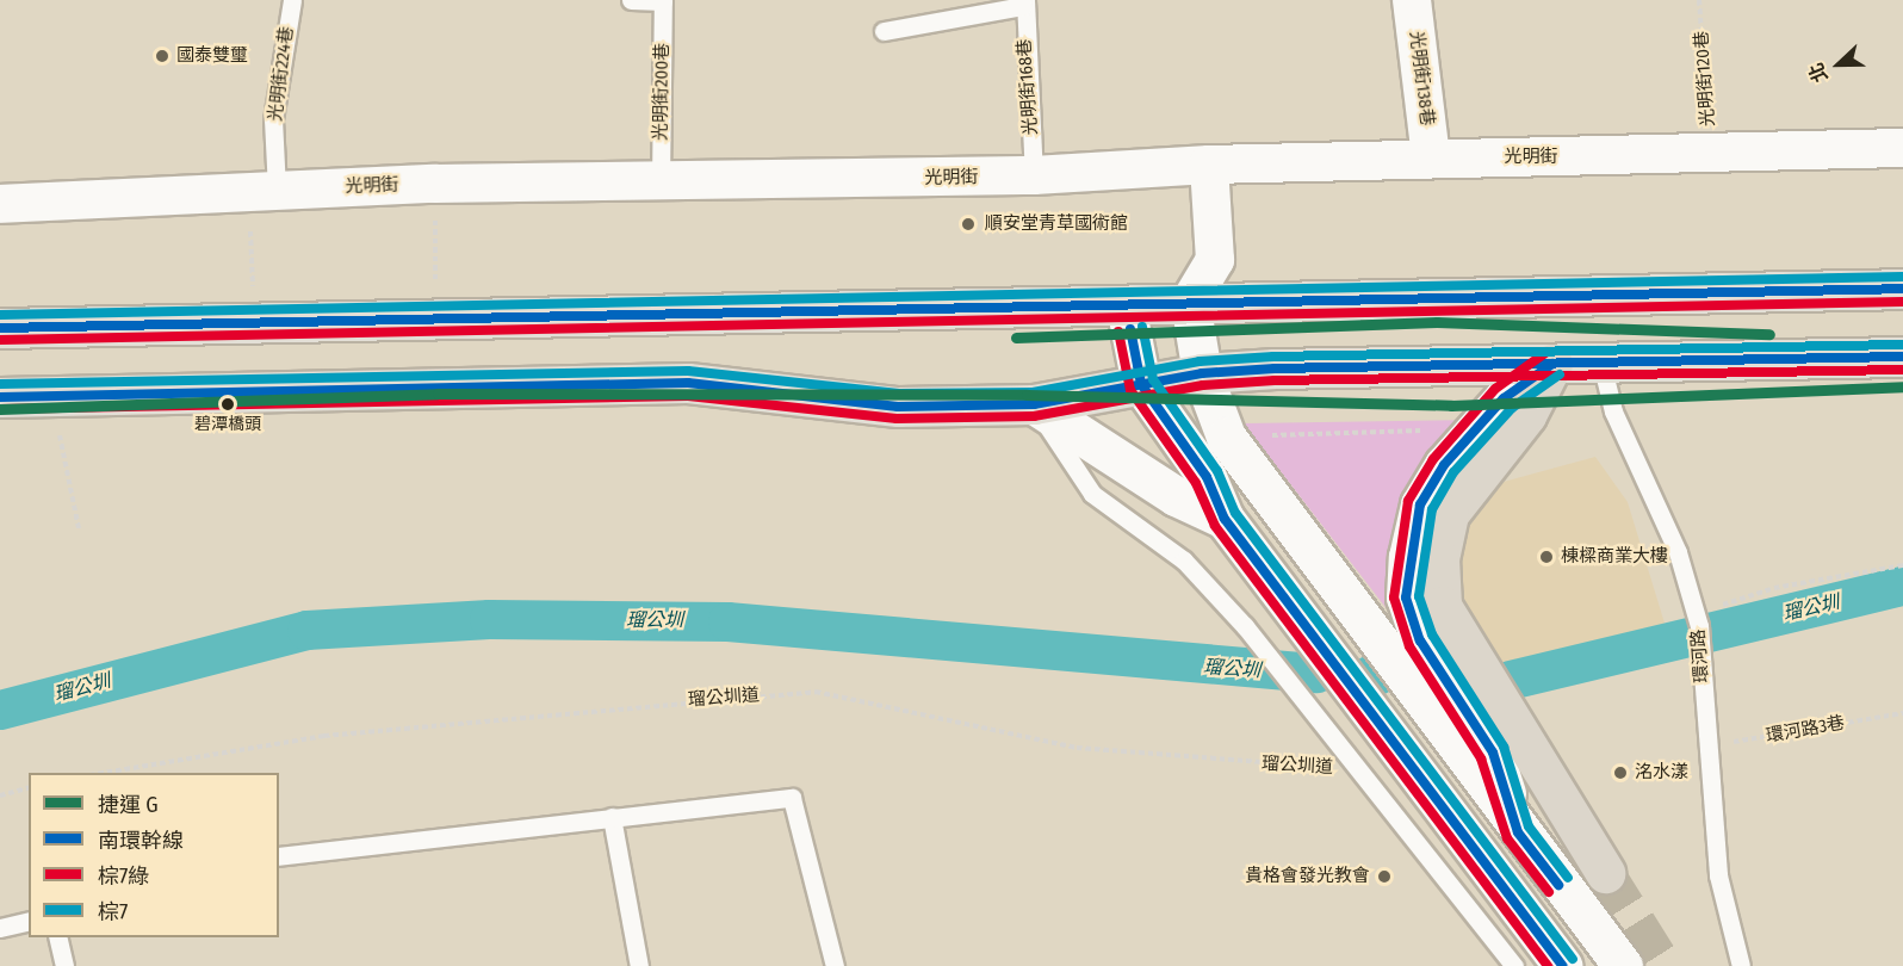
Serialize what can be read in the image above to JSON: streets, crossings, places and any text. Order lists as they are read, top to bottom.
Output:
{
  "streets": {
    "street": ["光明街138巷", "光明街"],
    "lane": [
      "光明街224巷",
      "光明街168巷",
      "光明街200巷",
      "環河路"
    ],
    "path": ["光明街120巷", "瑠公圳道", "環河路3巷"]
  },
  "crossings": [
    ["光明街224巷", "光明街"],
    ["光明街138巷", "光明街"],
    ["光明街120巷", "光明街"],
    ["光明街168巷", "光明街"],
    ["光明街200巷", "光明街"],
    ["環河路", "環河路3巷"]
  ],
  "water": ["瑠公圳"],
  "places": [
    "國泰雙璽",
    "順安堂青草國術館",
    "碧潭橋頭",
    "棟樑商業大樓",
    "洺水漾",
    "貴格會發光教會"
  ],
  "lines": [
    "transit line 棕7",
    "transit line 南環幹線",
    "transit line 棕7綠",
    "metro line G"
  ],
  "legend": [
    "捷運 G",
    "南環幹線",
    "棕7綠",
    "棕7"
  ],
  "north": "left"
}
